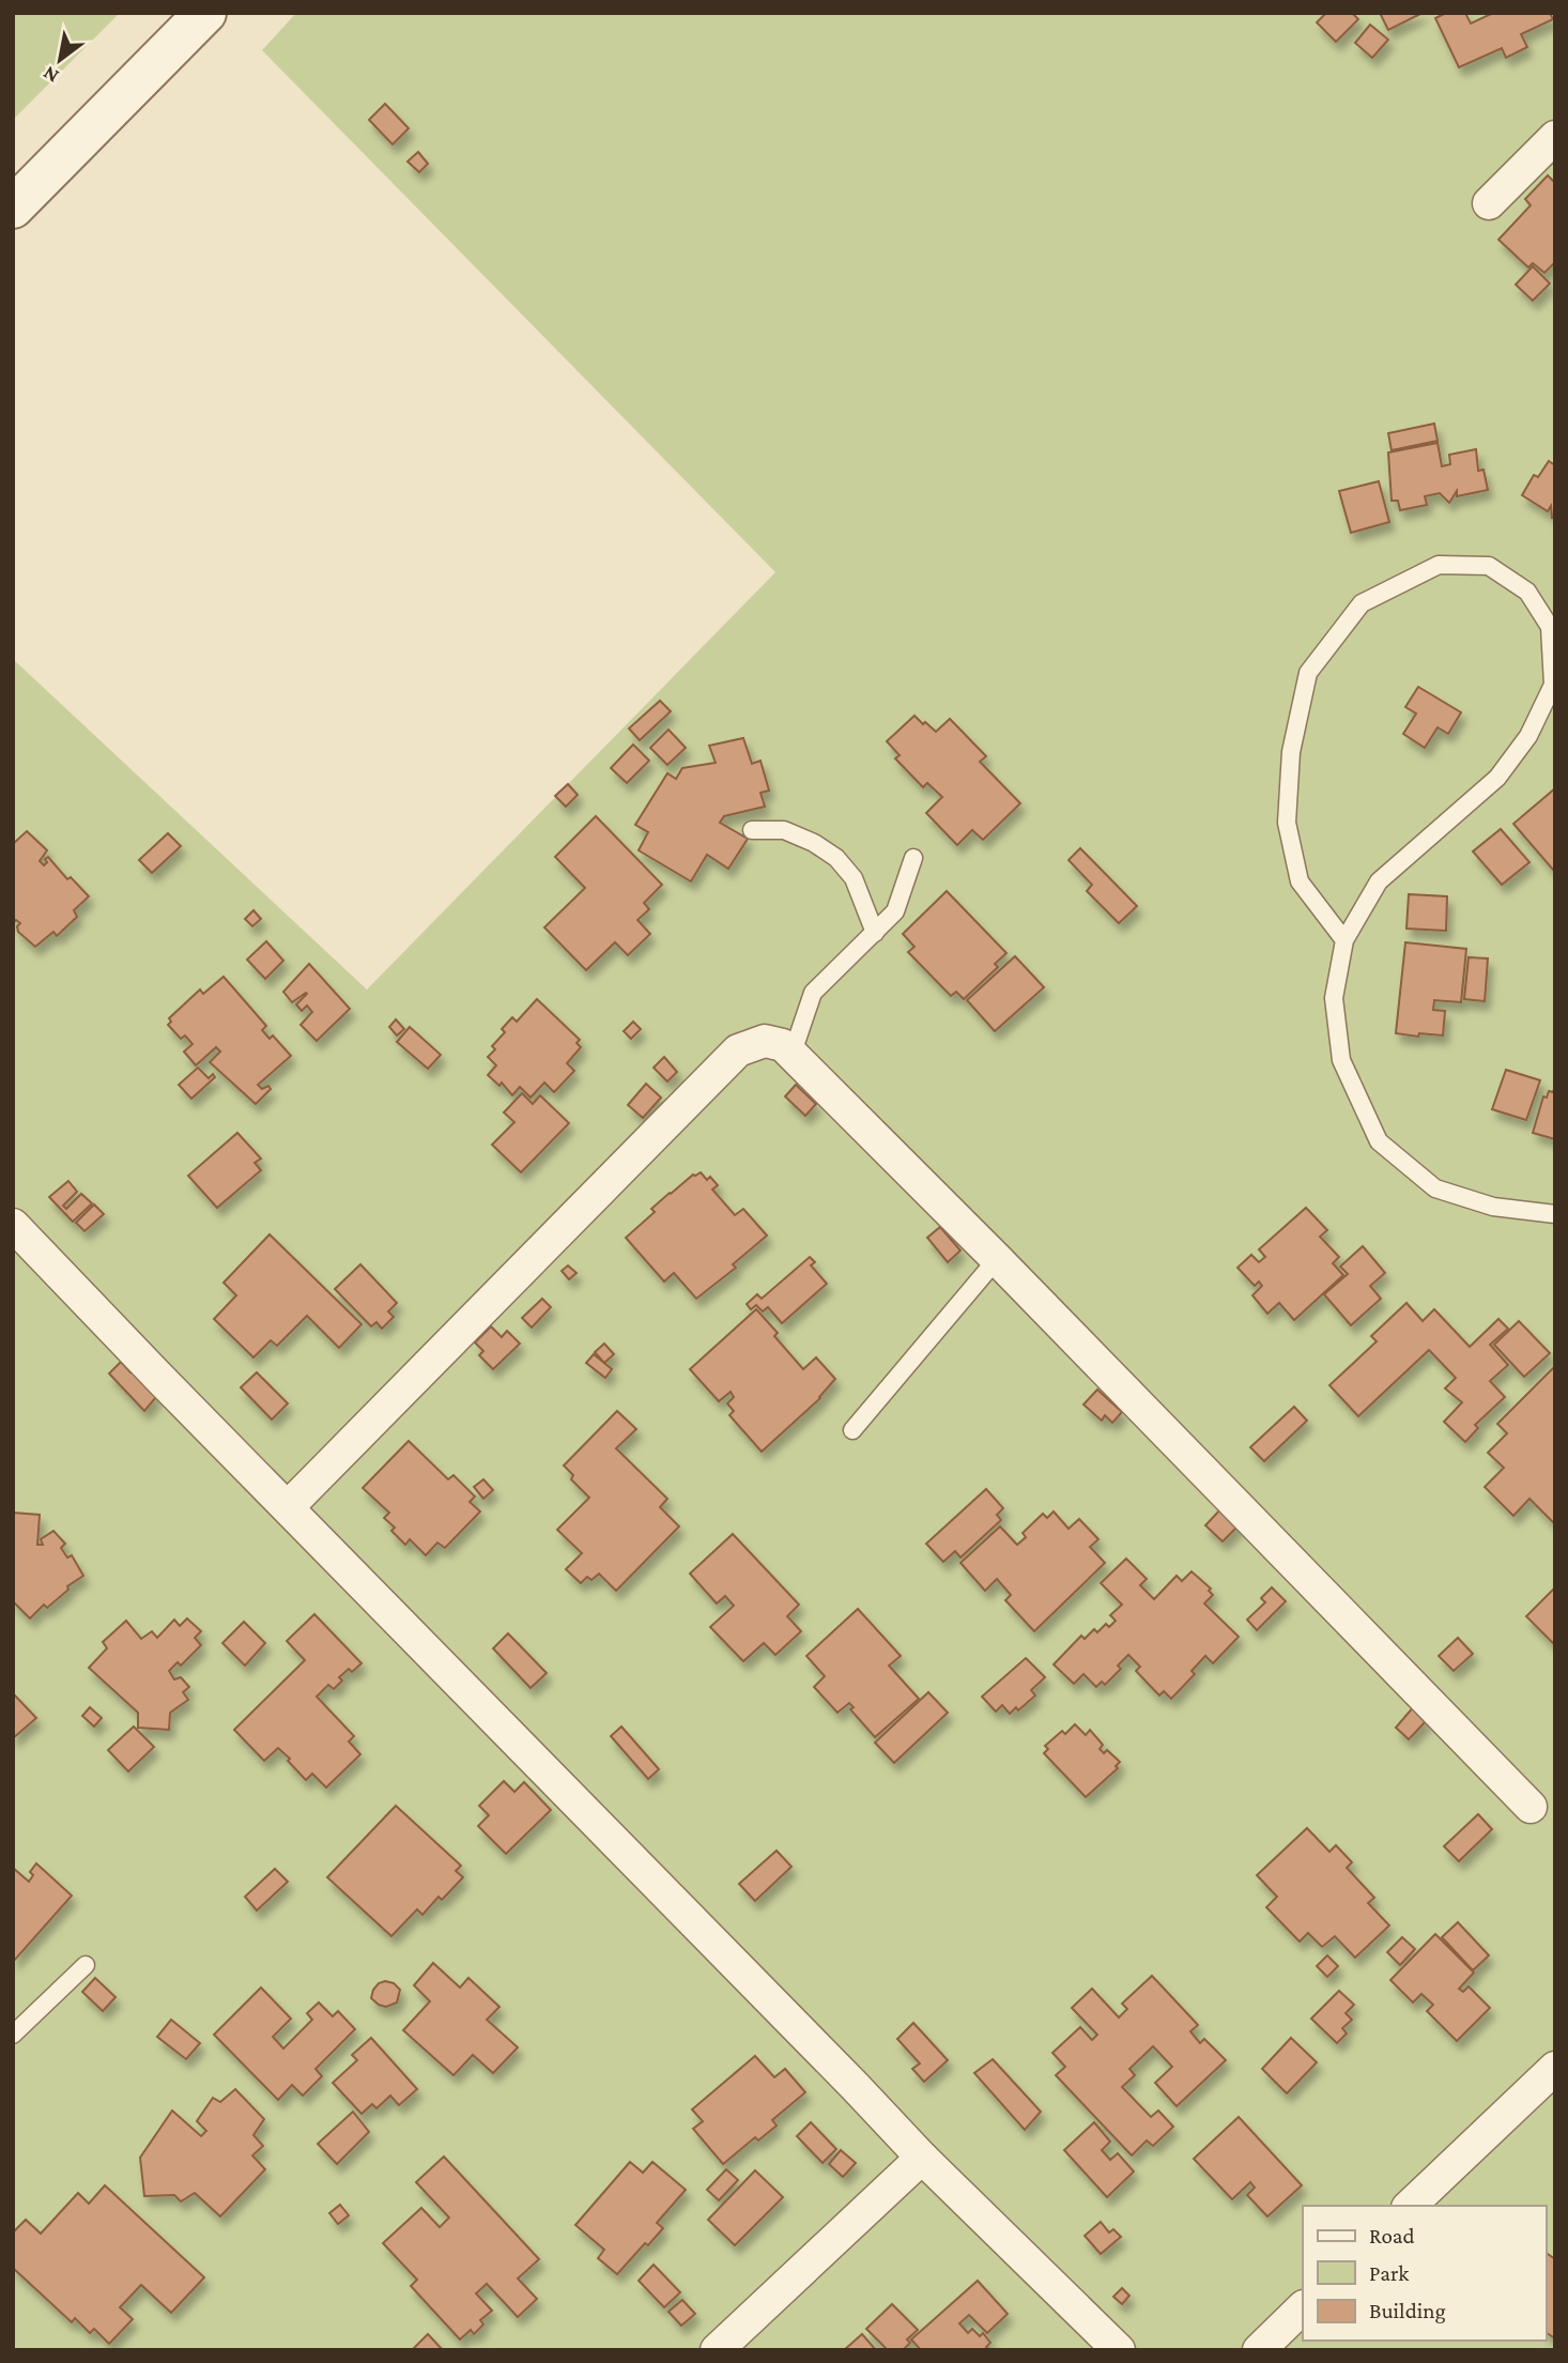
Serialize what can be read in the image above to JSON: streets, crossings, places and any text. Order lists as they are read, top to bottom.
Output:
{
  "legend": ["Road", "Park", "Building"],
  "north": "bottom left"
}
